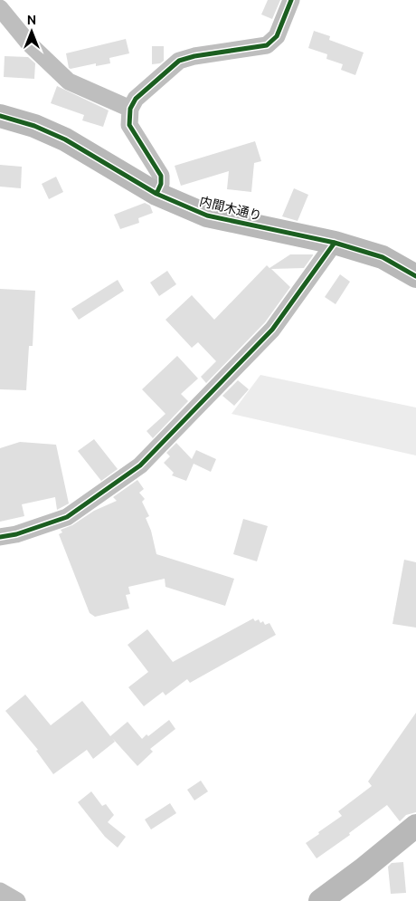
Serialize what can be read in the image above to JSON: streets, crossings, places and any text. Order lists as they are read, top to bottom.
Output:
{
  "streets": {
    "street": ["内間木通り"]
  },
  "north": "top"
}
